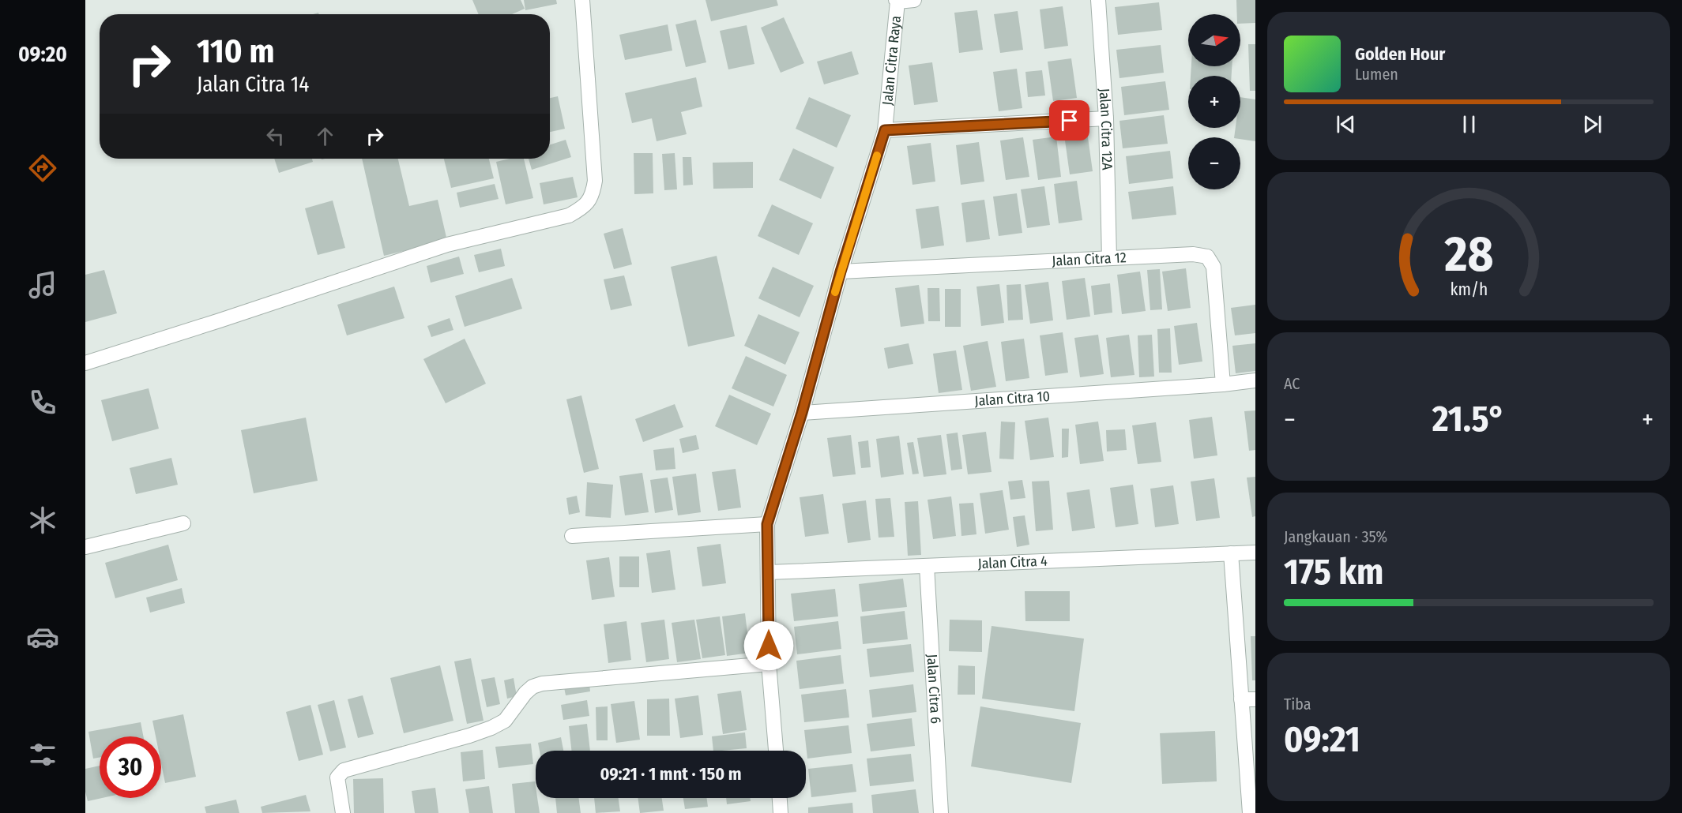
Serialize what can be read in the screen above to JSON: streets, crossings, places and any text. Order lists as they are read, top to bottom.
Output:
{
  "streets": {
    "street": [
      "Jalan Citra Raya",
      "Jalan Citra 12A",
      "Jalan Citra 12",
      "Jalan Citra 10",
      "Jalan Citra 4",
      "Jalan Citra 6"
    ]
  },
  "crossings": [
    ["Jalan Citra Raya", "Jalan Citra 12"],
    ["Jalan Citra Raya", "Jalan Citra 10"],
    ["Jalan Citra Raya", "Jalan Citra 4"],
    ["Jalan Citra 12A", "Jalan Citra 12"],
    ["Jalan Citra 12", "Jalan Citra 10"],
    ["Jalan Citra 4", "Jalan Citra 6"]
  ],
  "north": "right",
  "page": {
    "tabs": "09:20",
    "map_buttons": ["+", "−"],
    "turn": ["110 m", "Jalan Citra 14"],
    "song": ["Golden Hour", "Lumen"],
    "tile": [
      "AC",
      ["Jangkauan · 35%", "175 km"],
      ["Tiba", "09:21"]
    ],
    "heat": ["−", "21.5°", "+"],
    "limit": "30",
    "trip": "09:21 · 1 mnt · 150 m",
    "gauge": ["28", "km/h"]
  }
}
